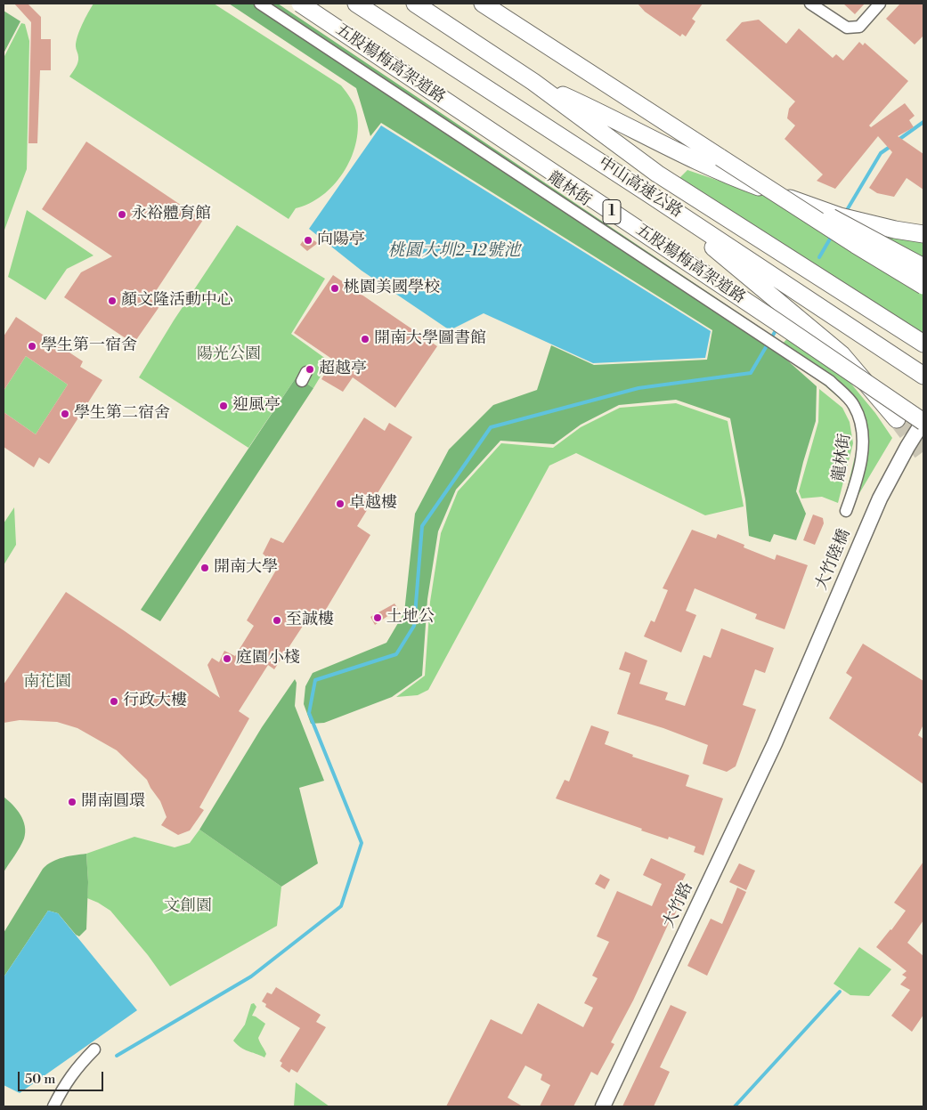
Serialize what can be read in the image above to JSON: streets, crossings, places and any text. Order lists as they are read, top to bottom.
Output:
{
  "streets": {
    "highway": ["五股楊梅高架道路", "中山高速公路", "1"],
    "main road": ["大竹陸橋", "大竹路"],
    "street": ["龍林街"]
  },
  "crossings": [
    ["五股楊梅高架道路", "大竹陸橋"],
    ["大竹陸橋", "大竹路"]
  ],
  "water": ["桃園大圳2-12號池"],
  "parks": ["陽光公園", "南花園", "文創園"],
  "places": [
    "永裕體育館",
    "向陽亭",
    "桃園美國學校",
    "顏文隆活動中心",
    "開南大學圖書館",
    "學生第一宿舍",
    "超越亭",
    "迎風亭",
    "學生第二宿舍",
    "卓越樓",
    "開南大學",
    "土地公",
    "至誠樓",
    "庭園小棧",
    "行政大樓",
    "開南圓環"
  ],
  "scale_bar": "50 m"
}
